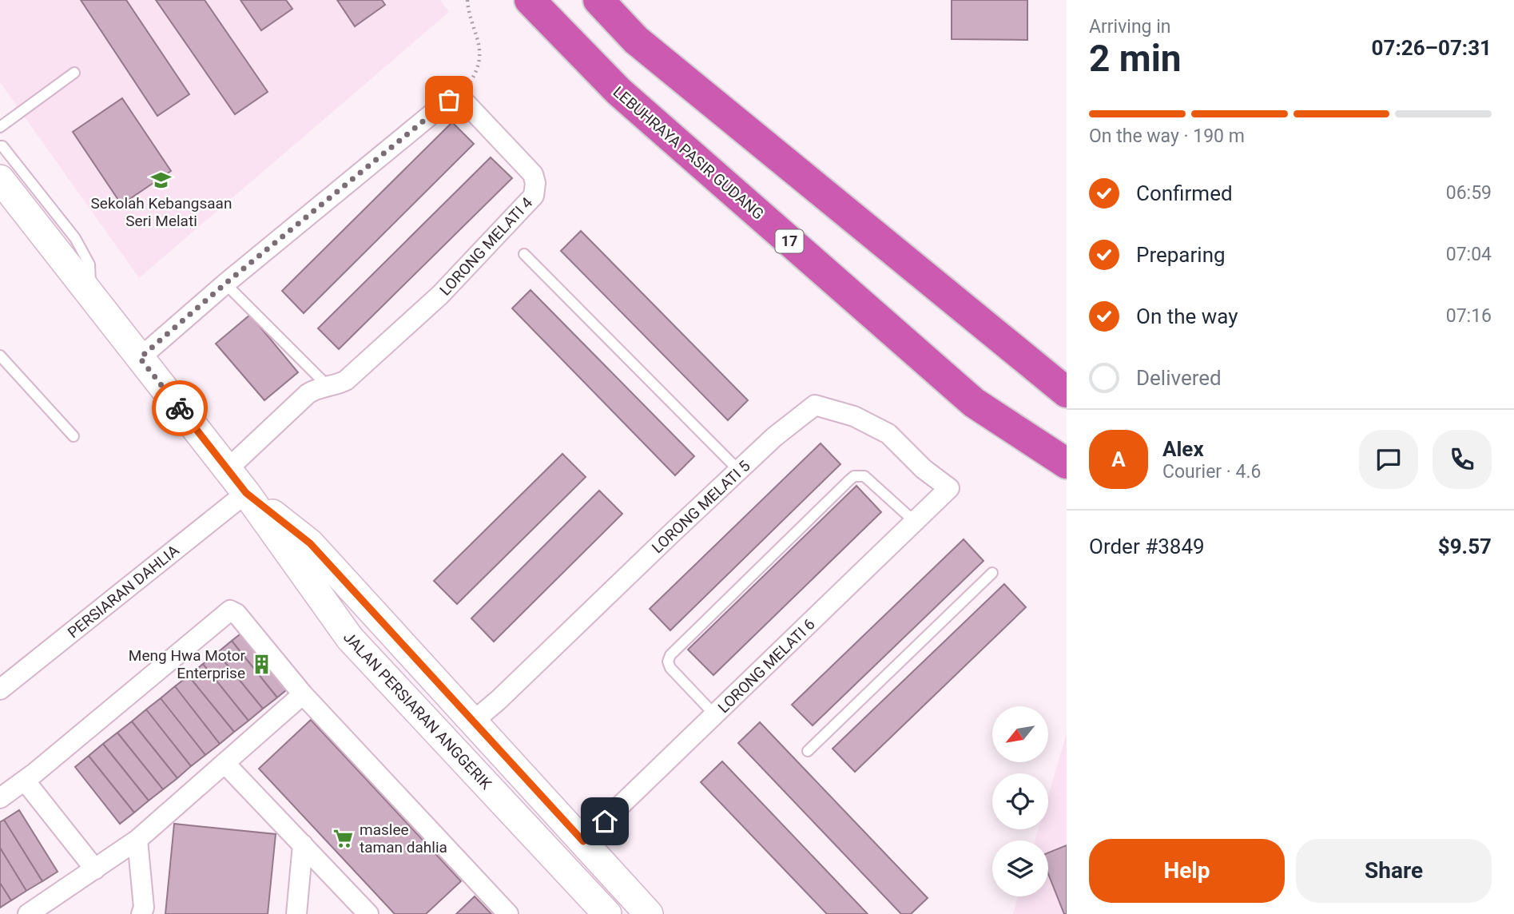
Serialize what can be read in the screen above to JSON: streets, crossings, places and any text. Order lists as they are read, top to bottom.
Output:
{
  "streets": {
    "highway": ["LEBUHRAYA PASIR GUDANG", "17"],
    "street": [
      "LORONG MELATI 4",
      "LORONG MELATI 5",
      "PERSIARAN DAHLIA",
      "LORONG MELATI 6",
      "JALAN PERSIARAN ANGGERIK"
    ]
  },
  "crossings": [
    ["LORONG MELATI 4", "JALAN PERSIARAN ANGGERIK"],
    ["LORONG MELATI 5", "LORONG MELATI 6"],
    ["LORONG MELATI 5", "JALAN PERSIARAN ANGGERIK"],
    ["PERSIARAN DAHLIA", "JALAN PERSIARAN ANGGERIK"],
    ["LORONG MELATI 6", "JALAN PERSIARAN ANGGERIK"]
  ],
  "places": {
    "school or university": ["Sekolah Kebangsaan Seri Melati"],
    "building": ["Meng Hwa Motor Enterprise"],
    "supermarket": ["maslee taman dahlia"]
  },
  "north": "bottom left",
  "page": {
    "heading": ["2 min", "Arriving in", "07:26–07:31"],
    "panel": [
      "Alex",
      "Courier · 4.6",
      "Order #3849",
      "$9.57"
    ],
    "bar": "On the way · 190 m",
    "list": [
      ["Confirmed", "06:59"],
      ["Preparing", "07:04"],
      ["On the way", "07:16"],
      "Delivered"
    ],
    "round": "A",
    "buttons": ["Help", "Share"]
  }
}
